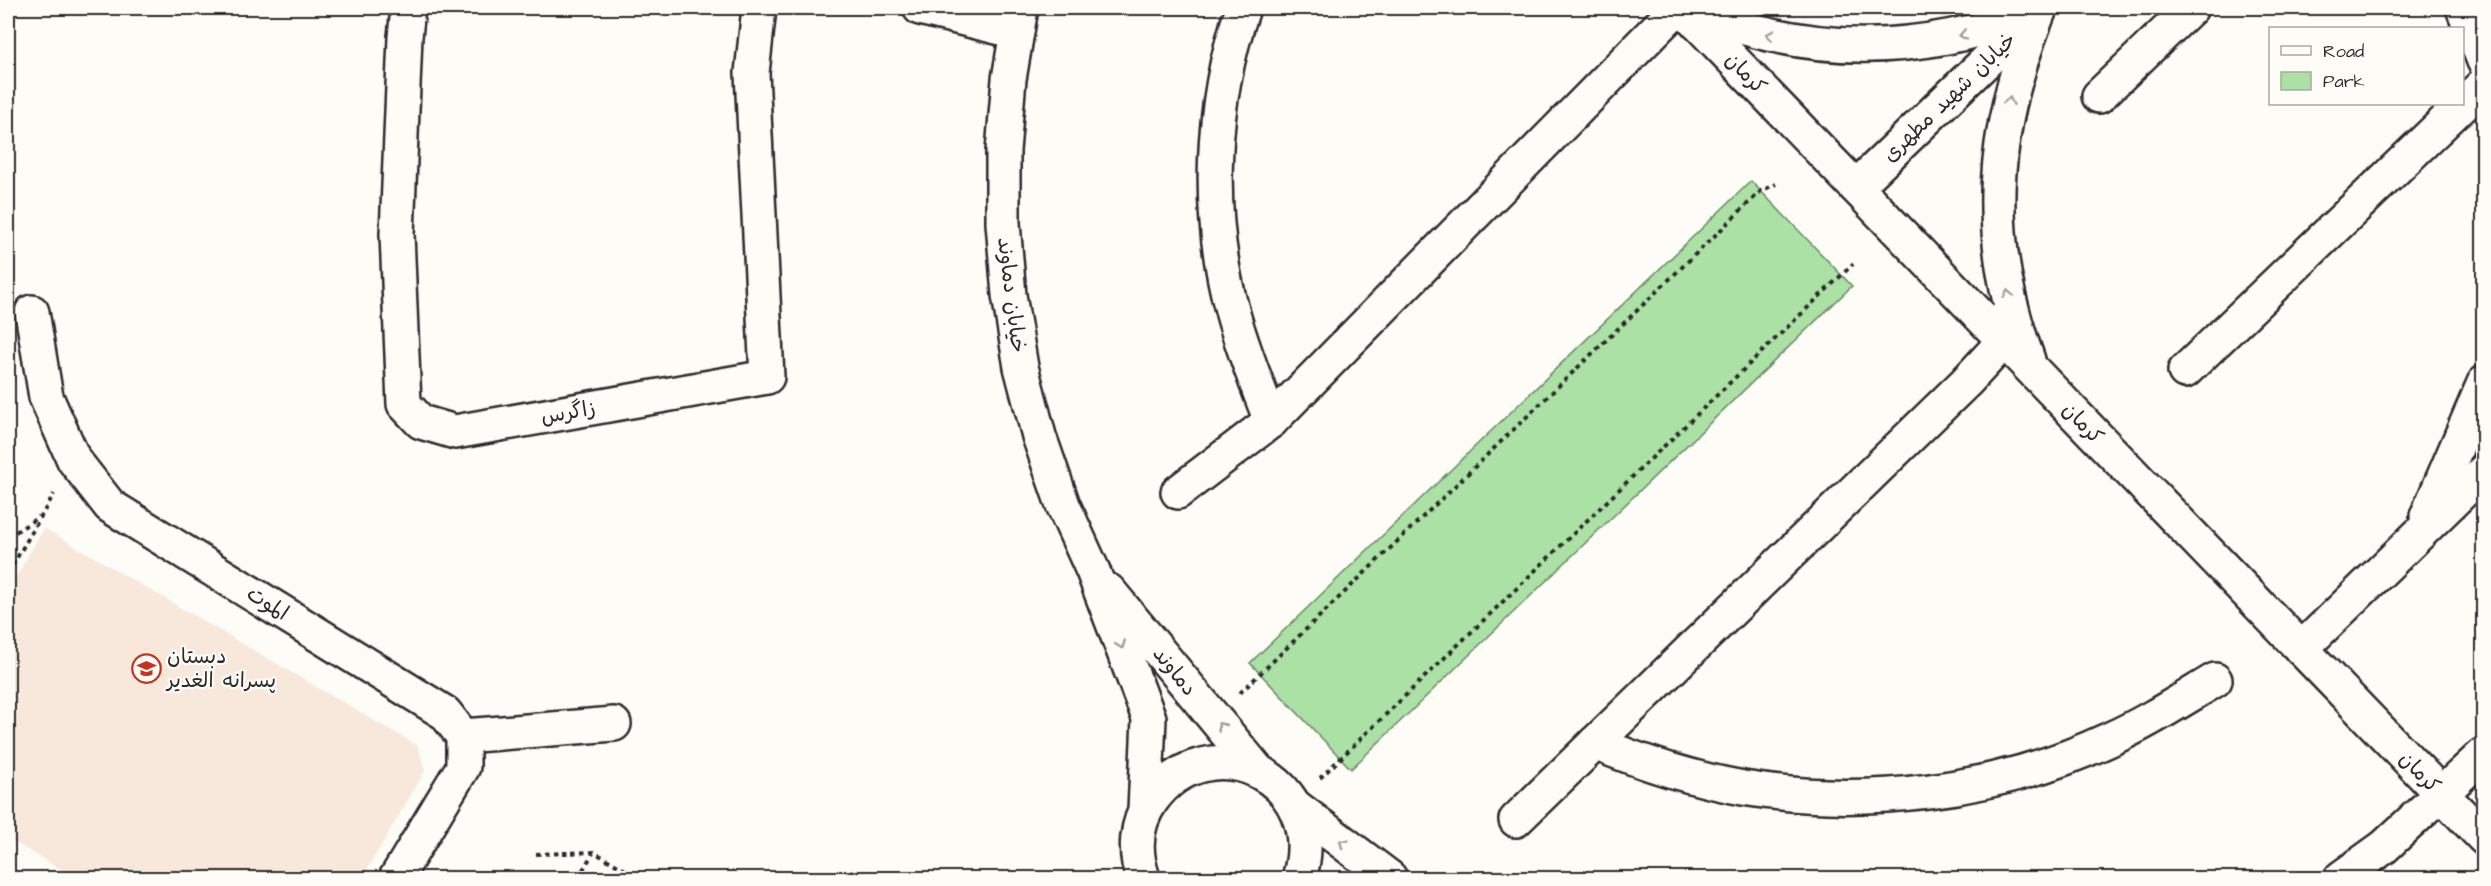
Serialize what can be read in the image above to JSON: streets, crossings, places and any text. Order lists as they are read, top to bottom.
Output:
{
  "streets": {
    "street": [
      "کرمان",
      "خیابان شهید مطهری",
      "خیابان دماوند",
      "زاگرس",
      "الموت",
      "دماوند"
    ]
  },
  "crossings": [
    ["کرمان", "خیابان شهید مطهری"],
    ["خیابان دماوند", "دماوند"]
  ],
  "one_way": ["دماوند"],
  "places": {
    "school or university": ["دبستان پسرانه الغدیر"]
  },
  "legend": ["Road", "Park"]
}
